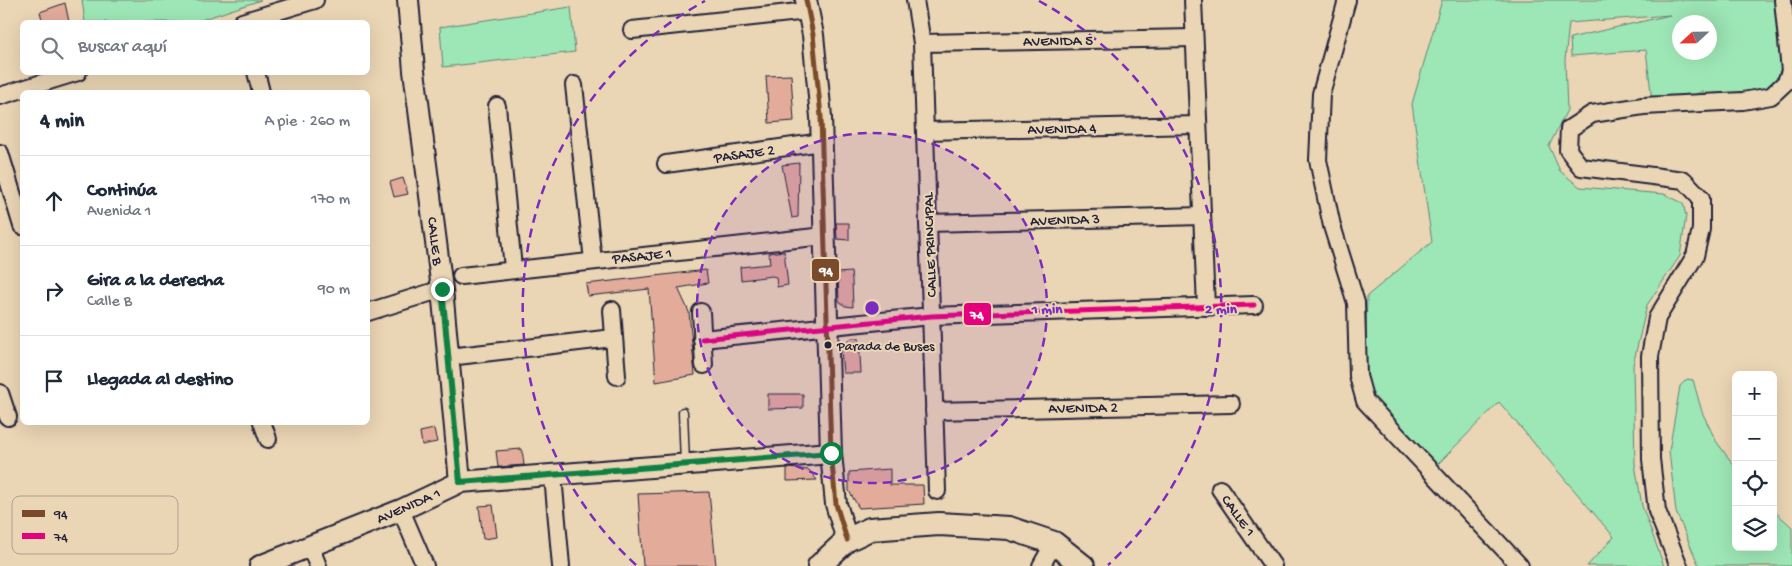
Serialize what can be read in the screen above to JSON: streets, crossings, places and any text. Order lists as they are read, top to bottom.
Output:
{
  "streets": {
    "street": [
      "AVENIDA 5",
      "AVENIDA 4",
      "PASAJE 2",
      "AVENIDA 3",
      "CALLE B",
      "CALLE PRINCIPAL",
      "PASAJE 1",
      "AVENIDA 2",
      "AVENIDA 1",
      "CALLE 1"
    ]
  },
  "crossings": [
    ["AVENIDA 5", "CALLE PRINCIPAL"],
    ["AVENIDA 4", "CALLE PRINCIPAL"],
    ["AVENIDA 3", "CALLE PRINCIPAL"],
    ["CALLE B", "AVENIDA 1"],
    ["CALLE PRINCIPAL", "AVENIDA 2"]
  ],
  "places": ["Parada de Buses"],
  "lines": ["transit line 94", "transit line 74"],
  "legend": ["94", "74"],
  "north": "left",
  "page": {
    "search": "Buscar aquí",
    "heading": ["4 min", "A pie · 260 m"],
    "list": [
      ["Continúa", "Avenida 1", "170 m"],
      ["Gira a la derecha", "Calle B", "90 m"],
      "Llegada al destino"
    ],
    "map_buttons": ["+", "−"]
  },
  "rings": ["1 min", "2 min"]
}
